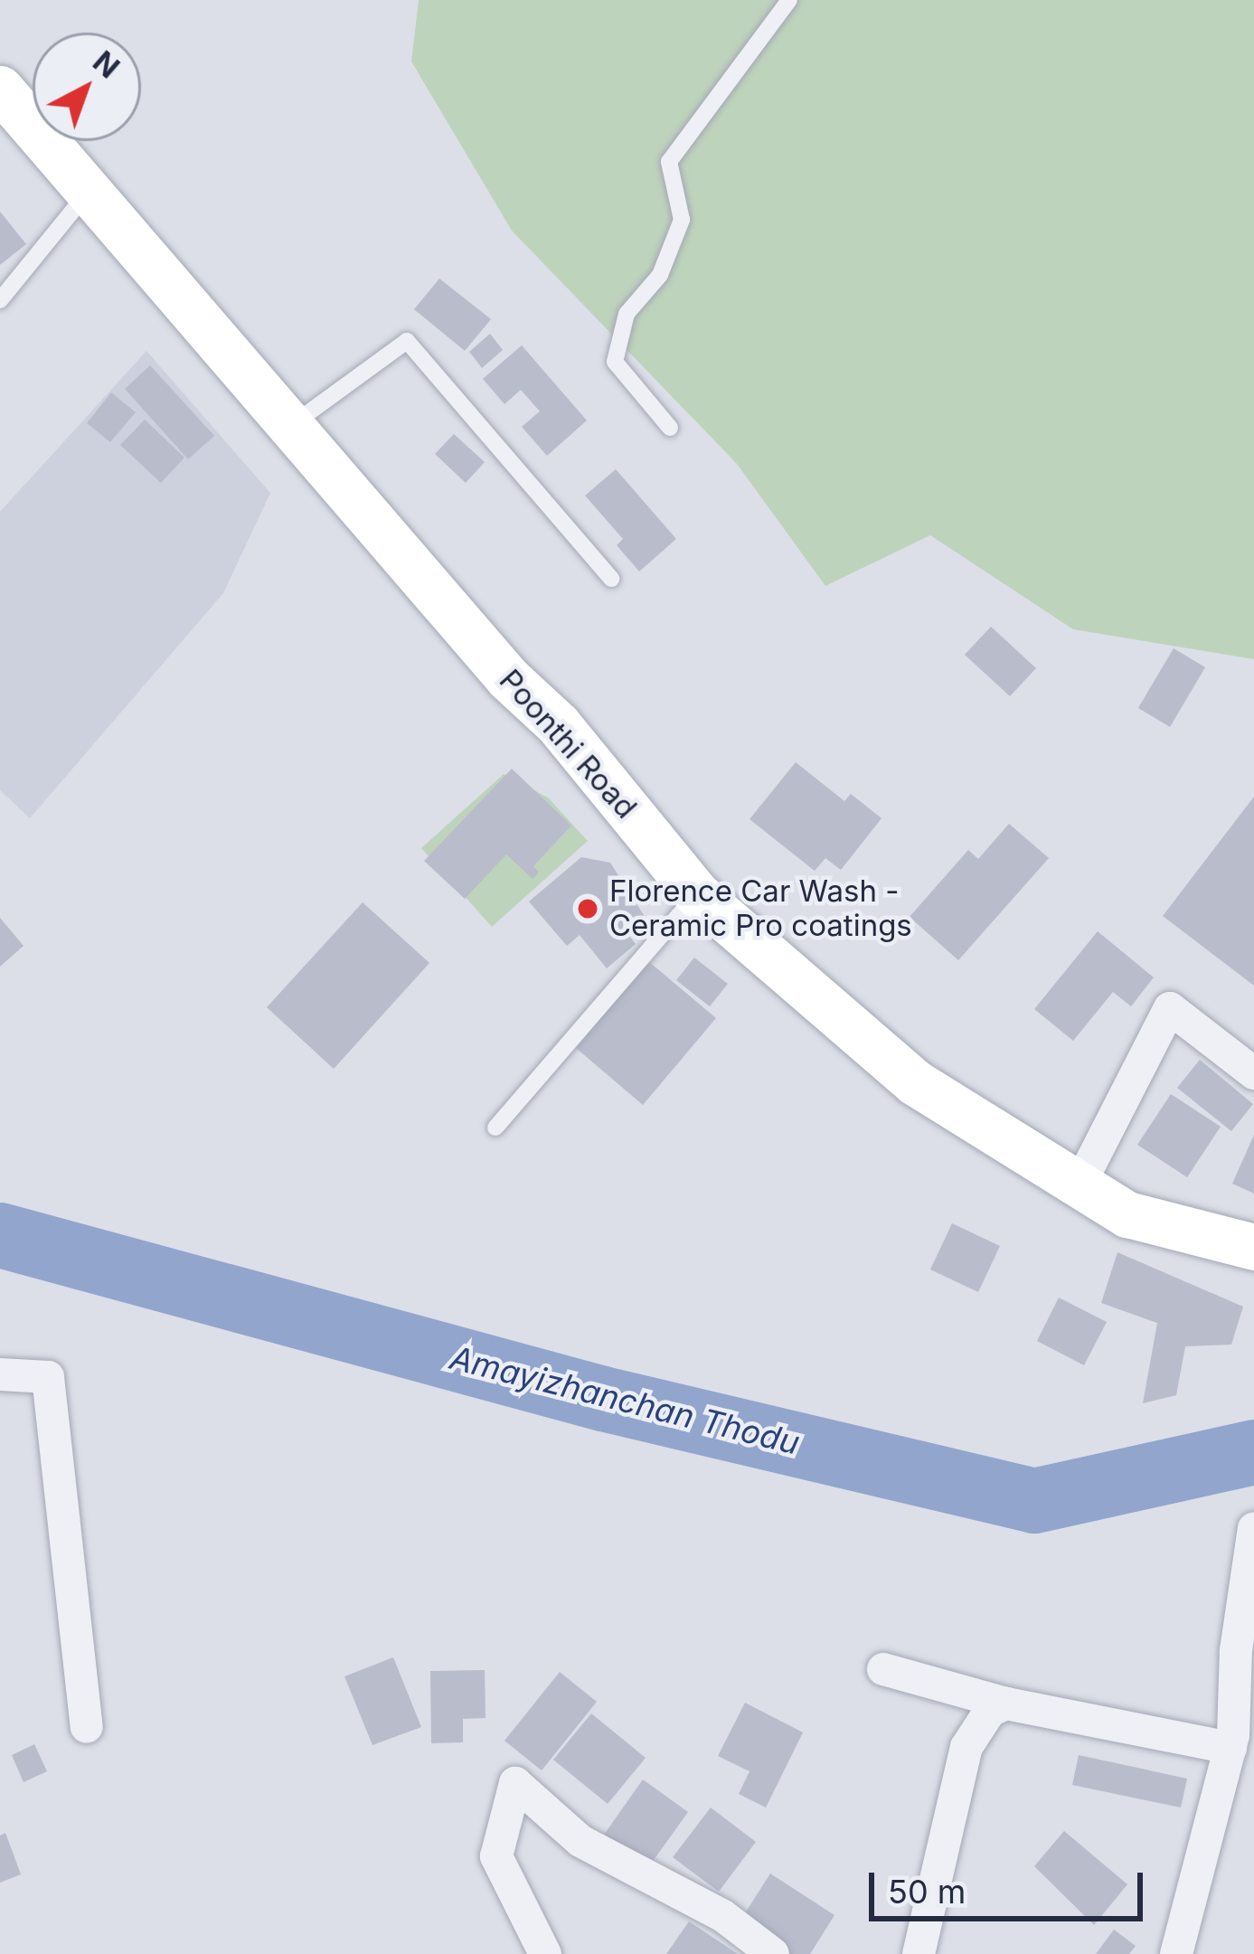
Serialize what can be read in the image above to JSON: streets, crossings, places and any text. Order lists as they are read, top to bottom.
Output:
{
  "streets": {
    "main road": ["Poonthi Road"]
  },
  "water": ["Amayizhanchan Thodu"],
  "places": ["Florence Car Wash - Ceramic Pro coatings"],
  "scale_bar": "50 m",
  "north": "top right"
}
